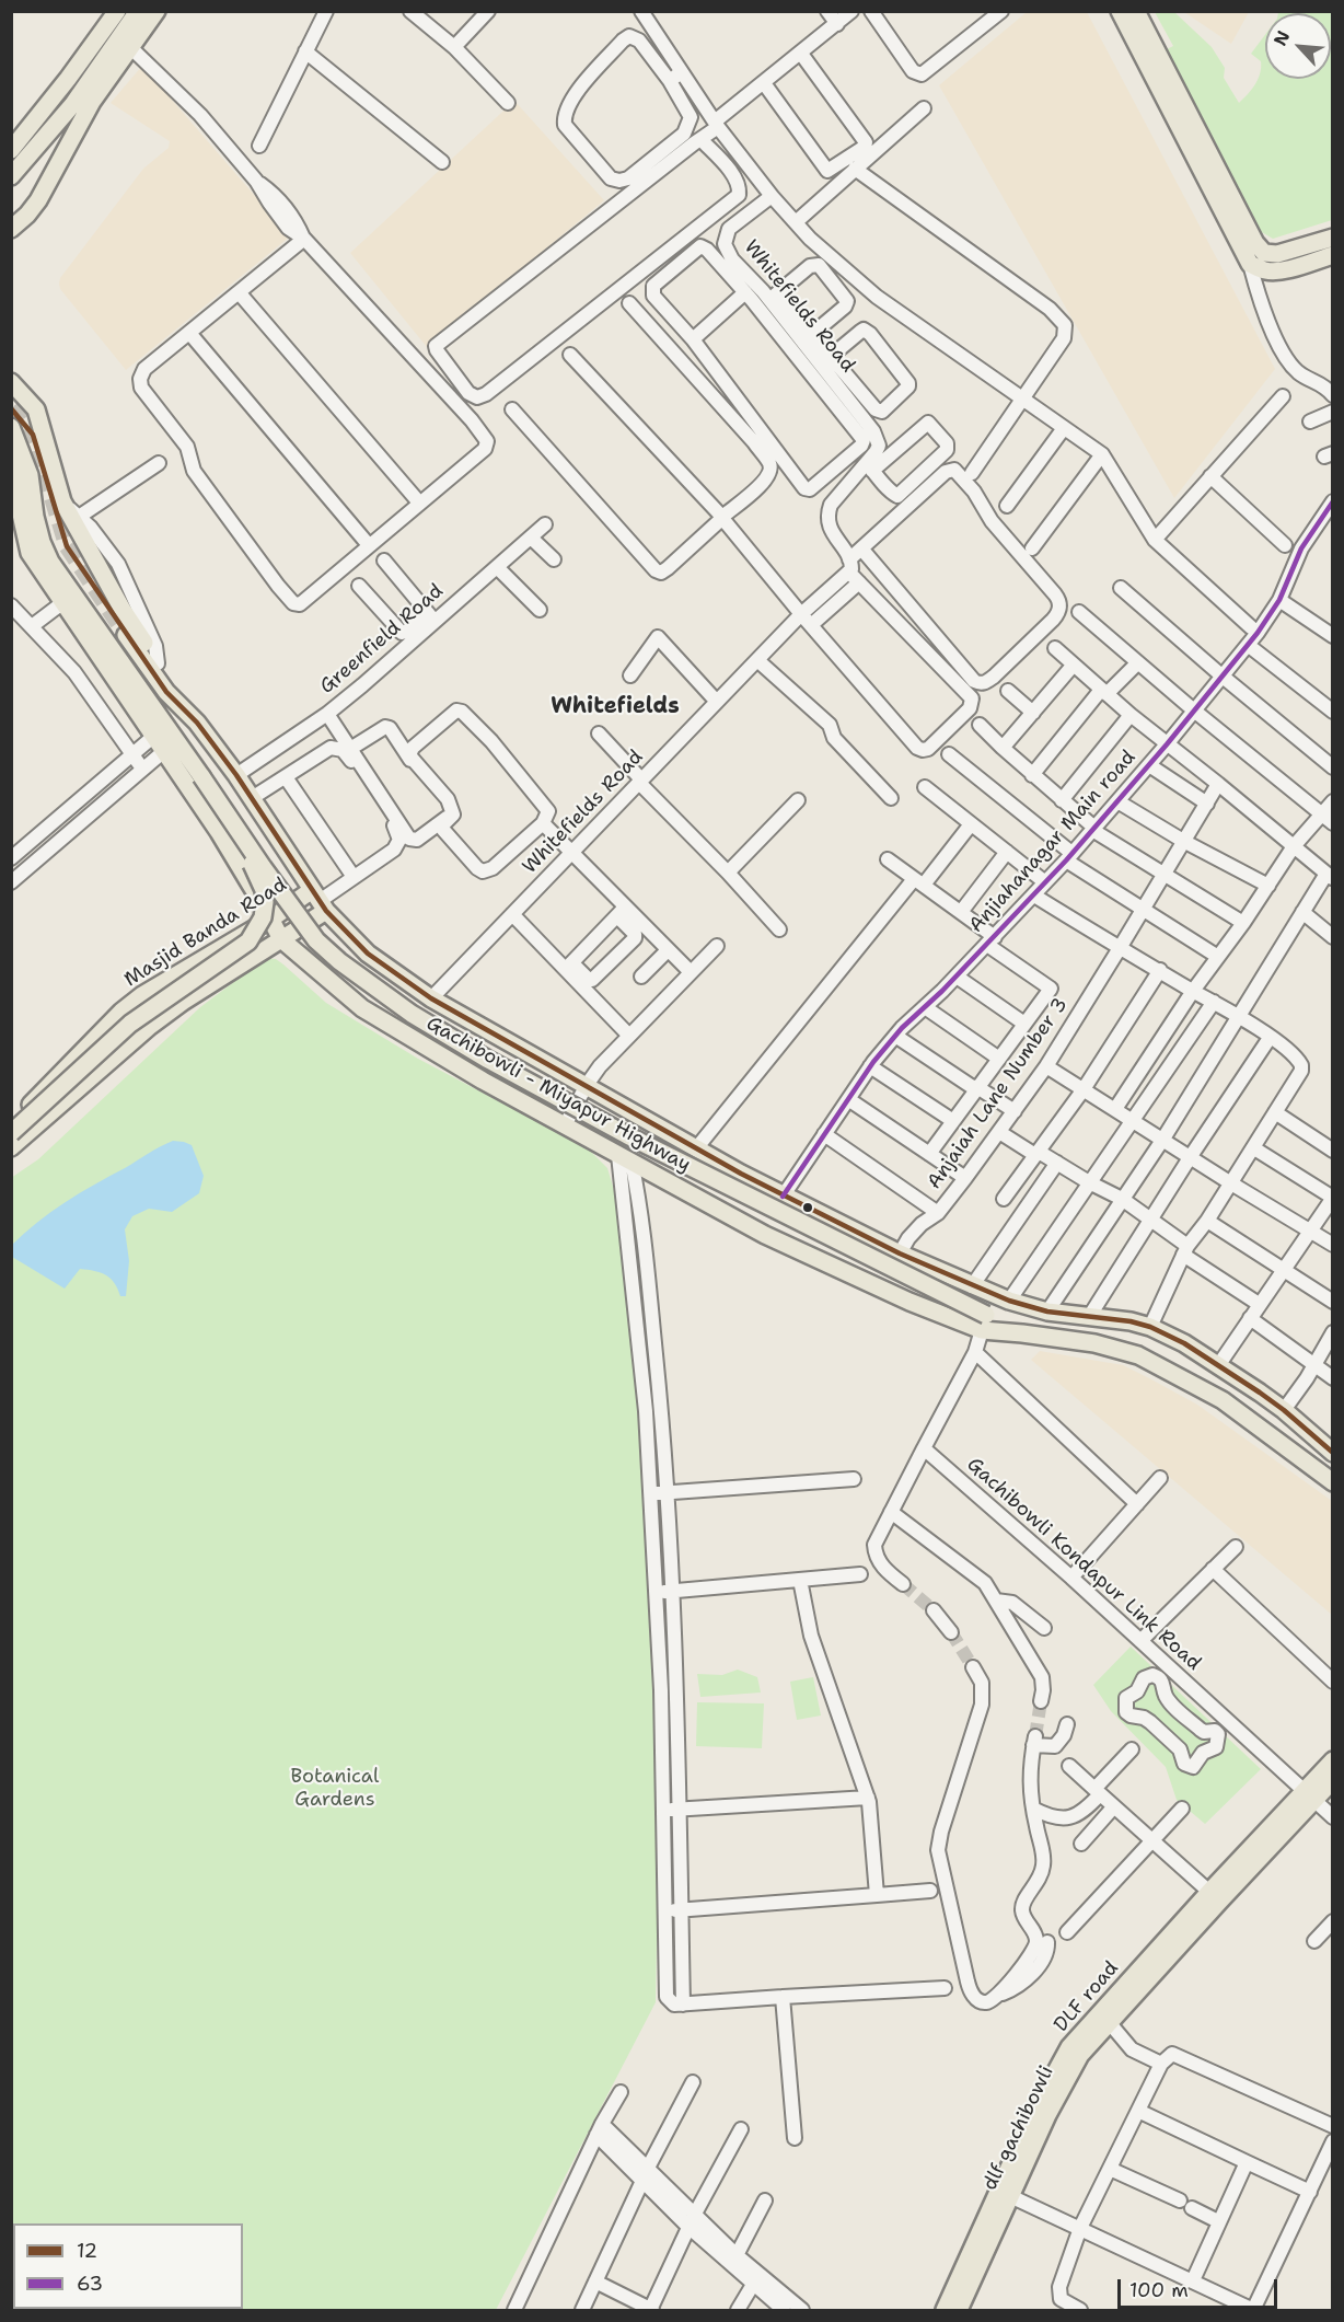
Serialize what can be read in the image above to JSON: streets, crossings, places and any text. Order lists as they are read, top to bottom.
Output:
{
  "streets": {
    "main road": [
      "Masjid Banda Road",
      "Gachibowli - Miyapur Highway",
      "DLF road",
      "dlf gachibowli"
    ],
    "street": [
      "Whitefields Road",
      "Greenfield Road",
      "Anjiahanagar Main road",
      "Anjaiah Lane Number 3",
      "Gachibowli Kondapur Link Road"
    ]
  },
  "crossings": [
    ["Whitefields Road", "Gachibowli - Miyapur Highway"],
    ["Greenfield Road", "Gachibowli - Miyapur Highway"],
    ["Anjiahanagar Main road", "Gachibowli - Miyapur Highway"],
    ["Masjid Banda Road", "Gachibowli - Miyapur Highway"],
    ["Anjaiah Lane Number 3", "Gachibowli - Miyapur Highway"],
    ["Gachibowli Kondapur Link Road", "DLF road"],
    ["Gachibowli Kondapur Link Road", "dlf gachibowli"],
    ["DLF road", "dlf gachibowli"]
  ],
  "districts": ["Whitefields"],
  "parks": ["Botanical Gardens"],
  "lines": ["transit line 12", "transit line 63"],
  "legend": ["12", "63"],
  "scale_bar": "100 m",
  "north": "top left"
}
